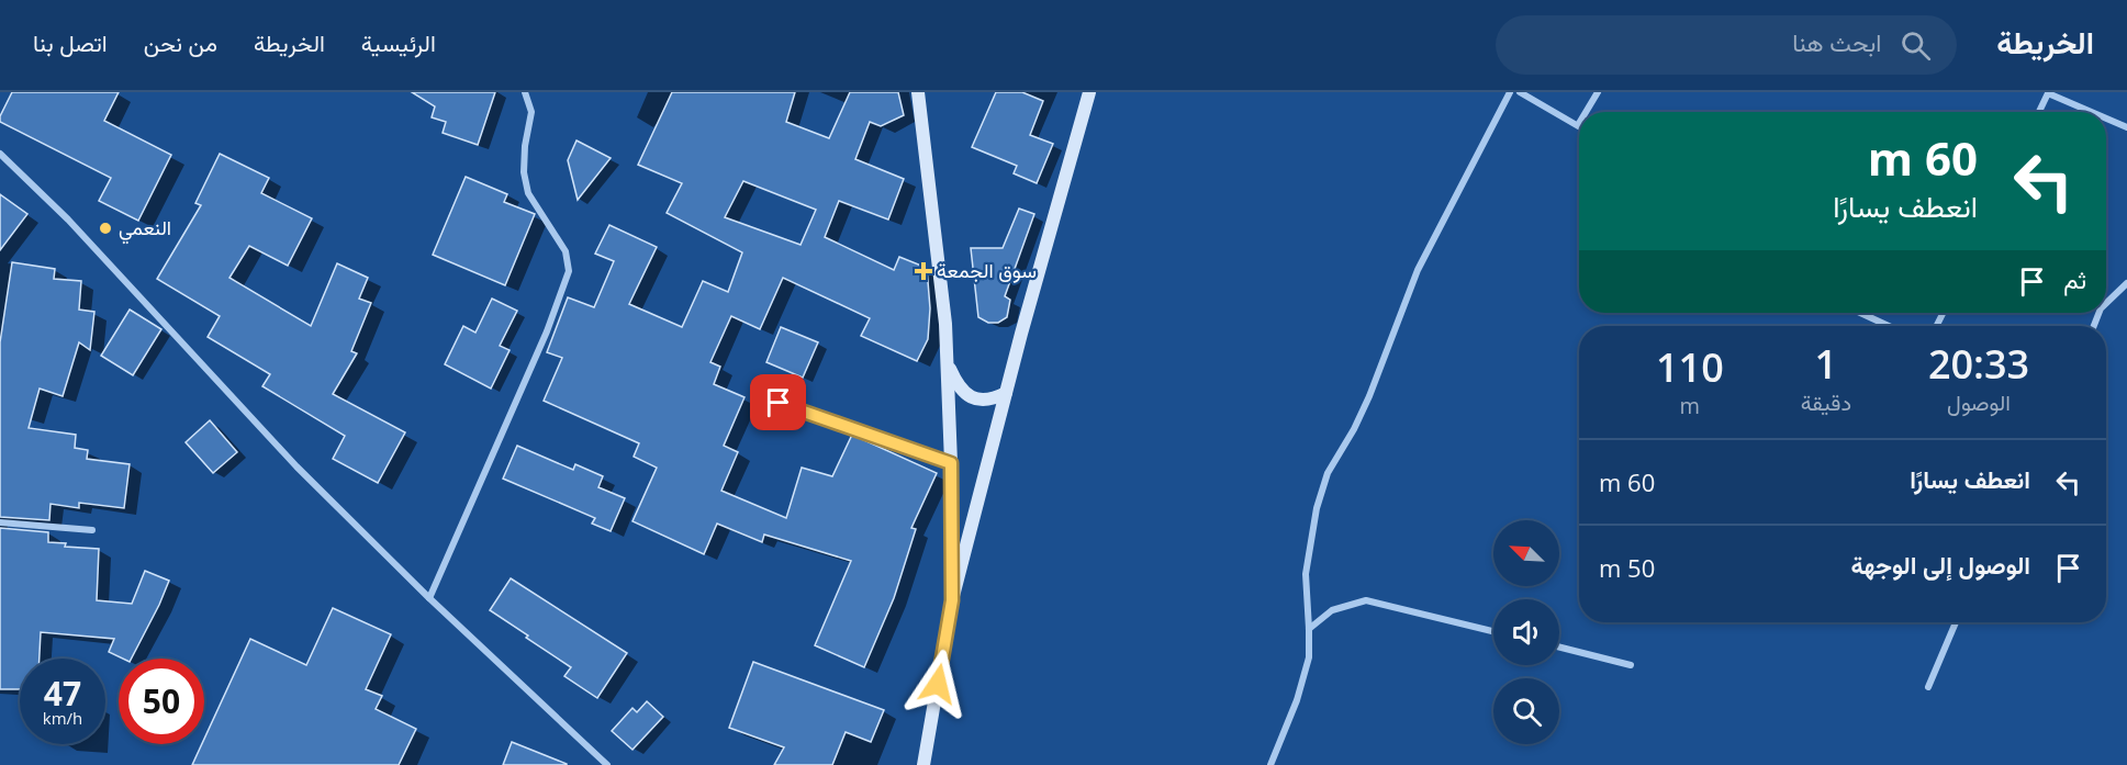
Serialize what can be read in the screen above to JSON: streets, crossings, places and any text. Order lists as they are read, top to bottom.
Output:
{
  "places": {
    "other": ["النعمي"],
    "health": ["سوق الجمعة"]
  },
  "north": "top left",
  "page": {
    "header": "الخريطة",
    "search": "ابحث هنا",
    "nav": [
      "الرئيسية",
      "الخريطة",
      "من نحن",
      "اتصل بنا"
    ],
    "turn": ["60 m", "انعطف يسارًا"],
    "then": "ثم",
    "eta": [
      "20:33",
      "الوصول",
      "1",
      "دقيقة",
      "110",
      "m"
    ],
    "list": [
      {
        "name": "انعطف يسارًا",
        "value": "60 m"
      },
      {
        "name": "الوصول إلى الوجهة",
        "value": "50 m"
      }
    ],
    "speed": "47 km/h",
    "limit": "50"
  }
}
